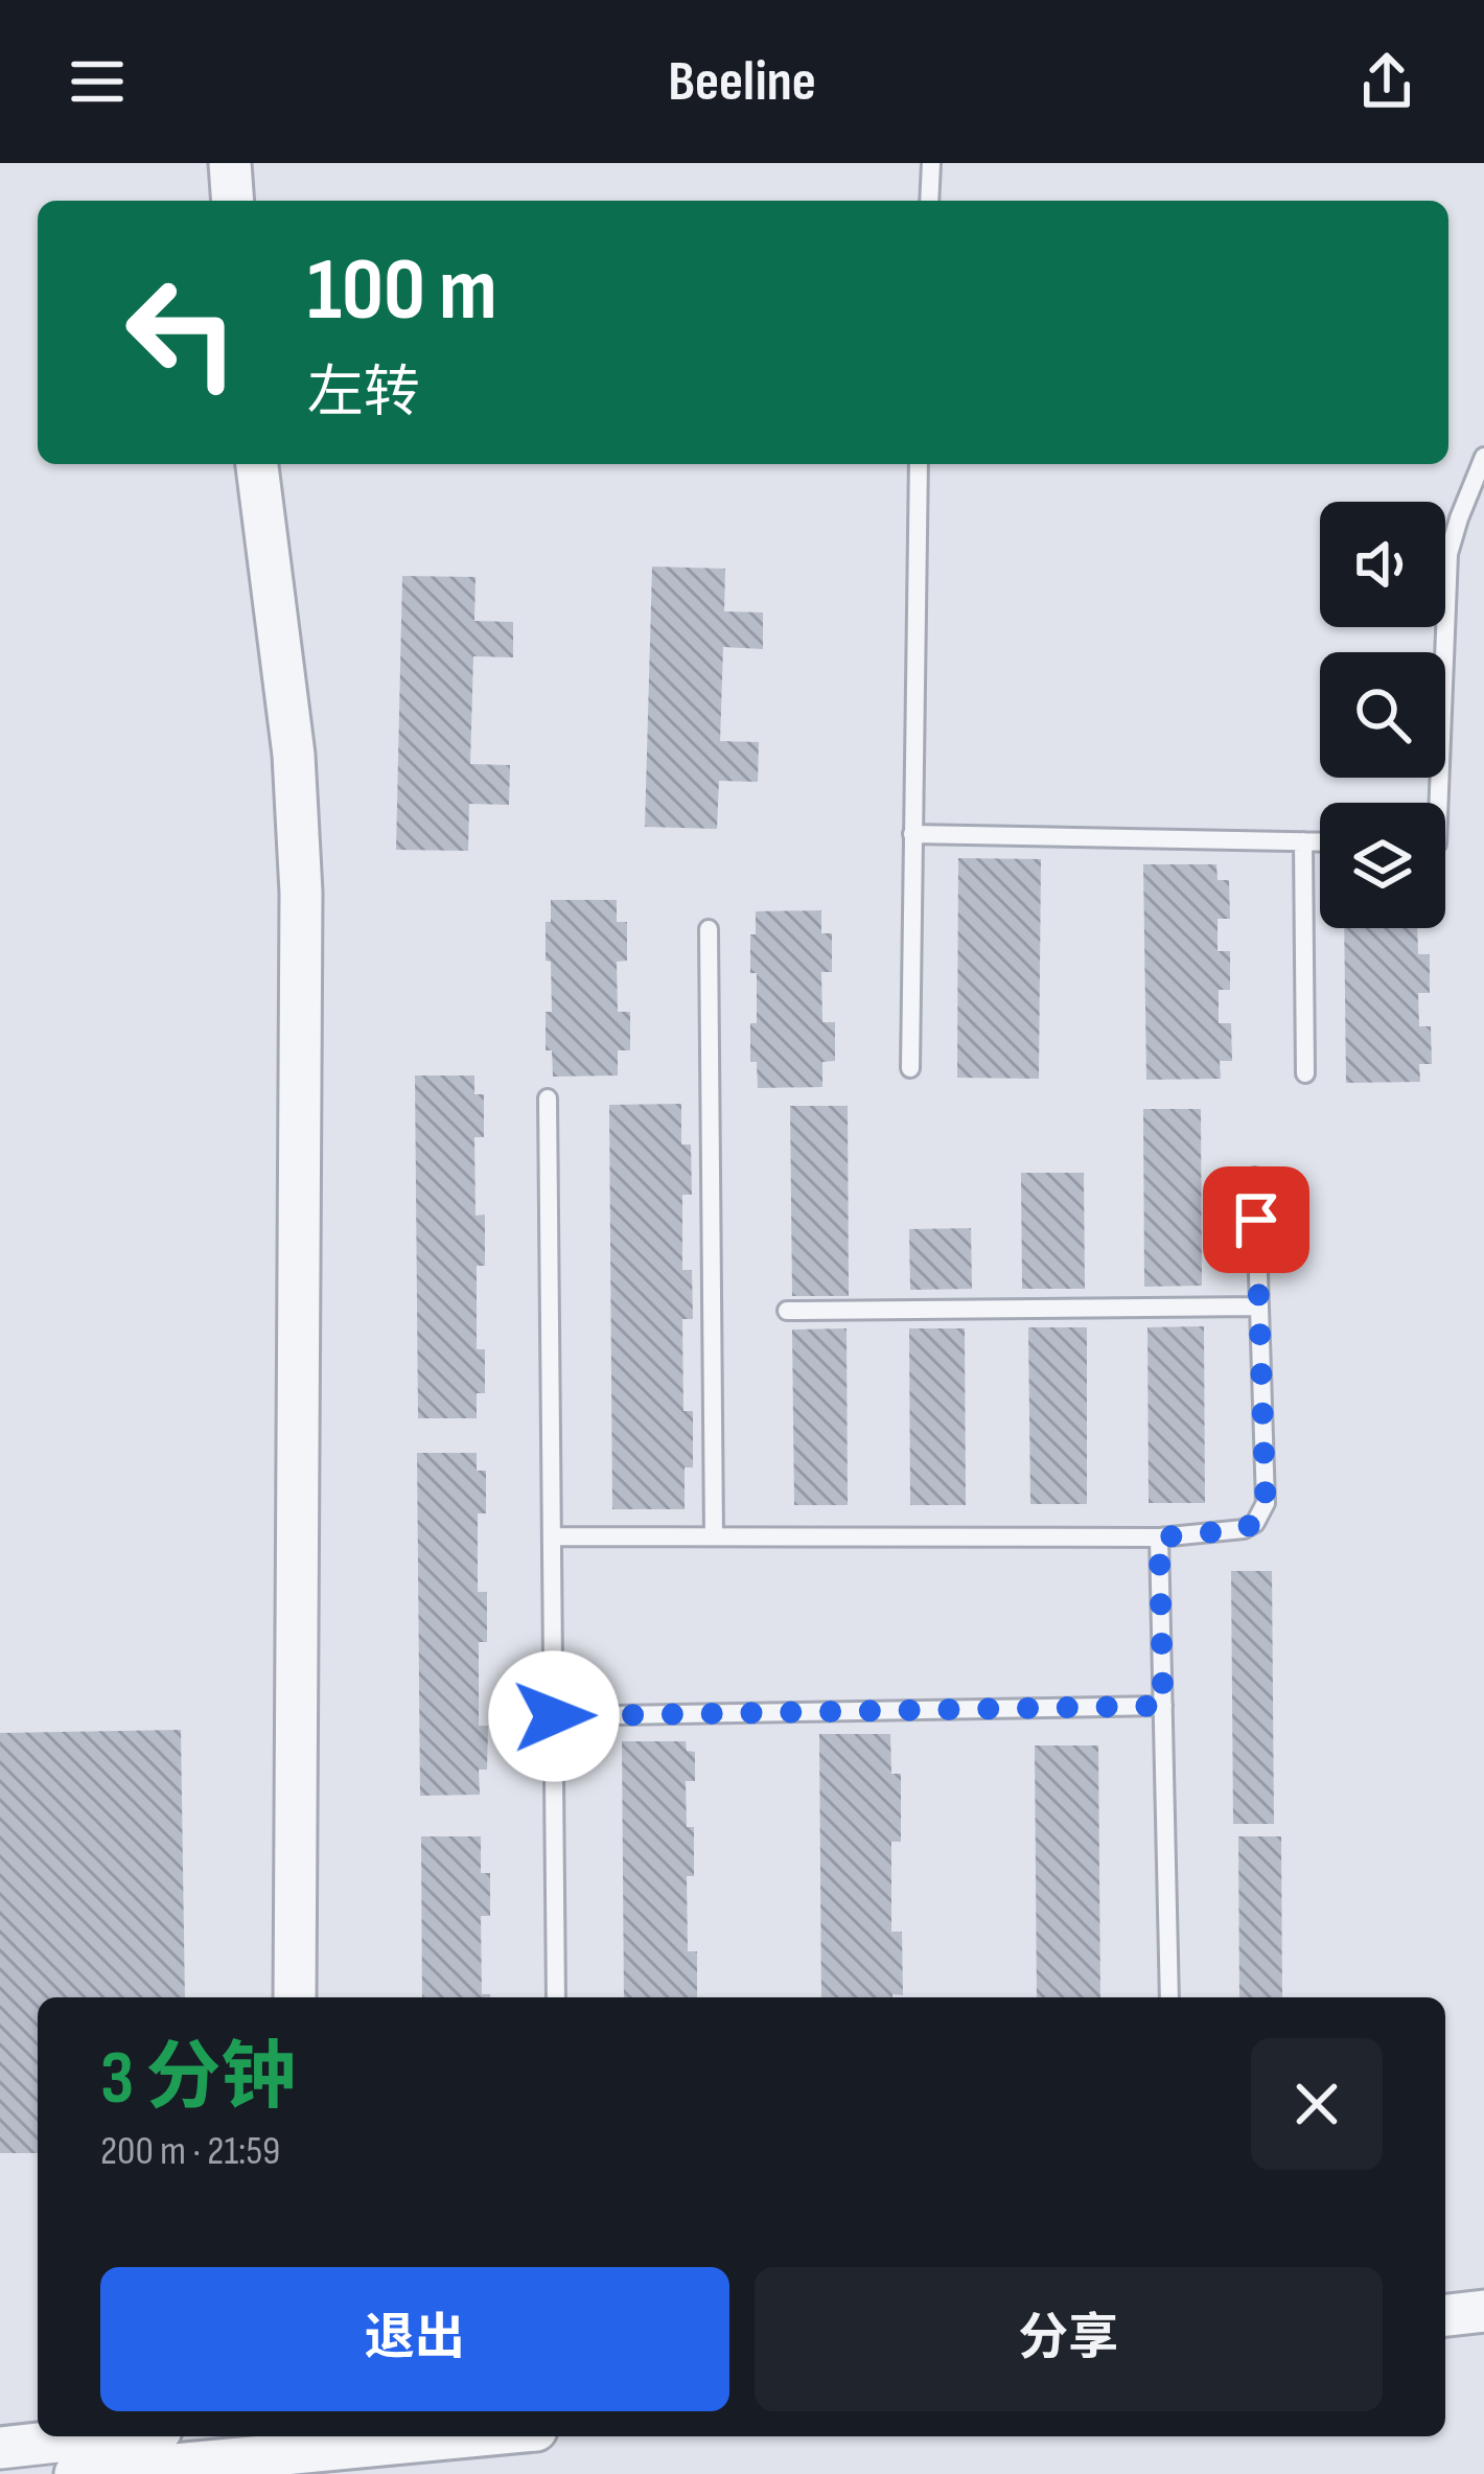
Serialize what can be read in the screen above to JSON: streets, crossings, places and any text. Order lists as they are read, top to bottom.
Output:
{
  "page": {
    "header": "Beeline",
    "turn": ["100 m", "左转"],
    "heading": ["3 分钟", "200 m · 21:59"],
    "buttons": ["退出", "分享"]
  }
}
